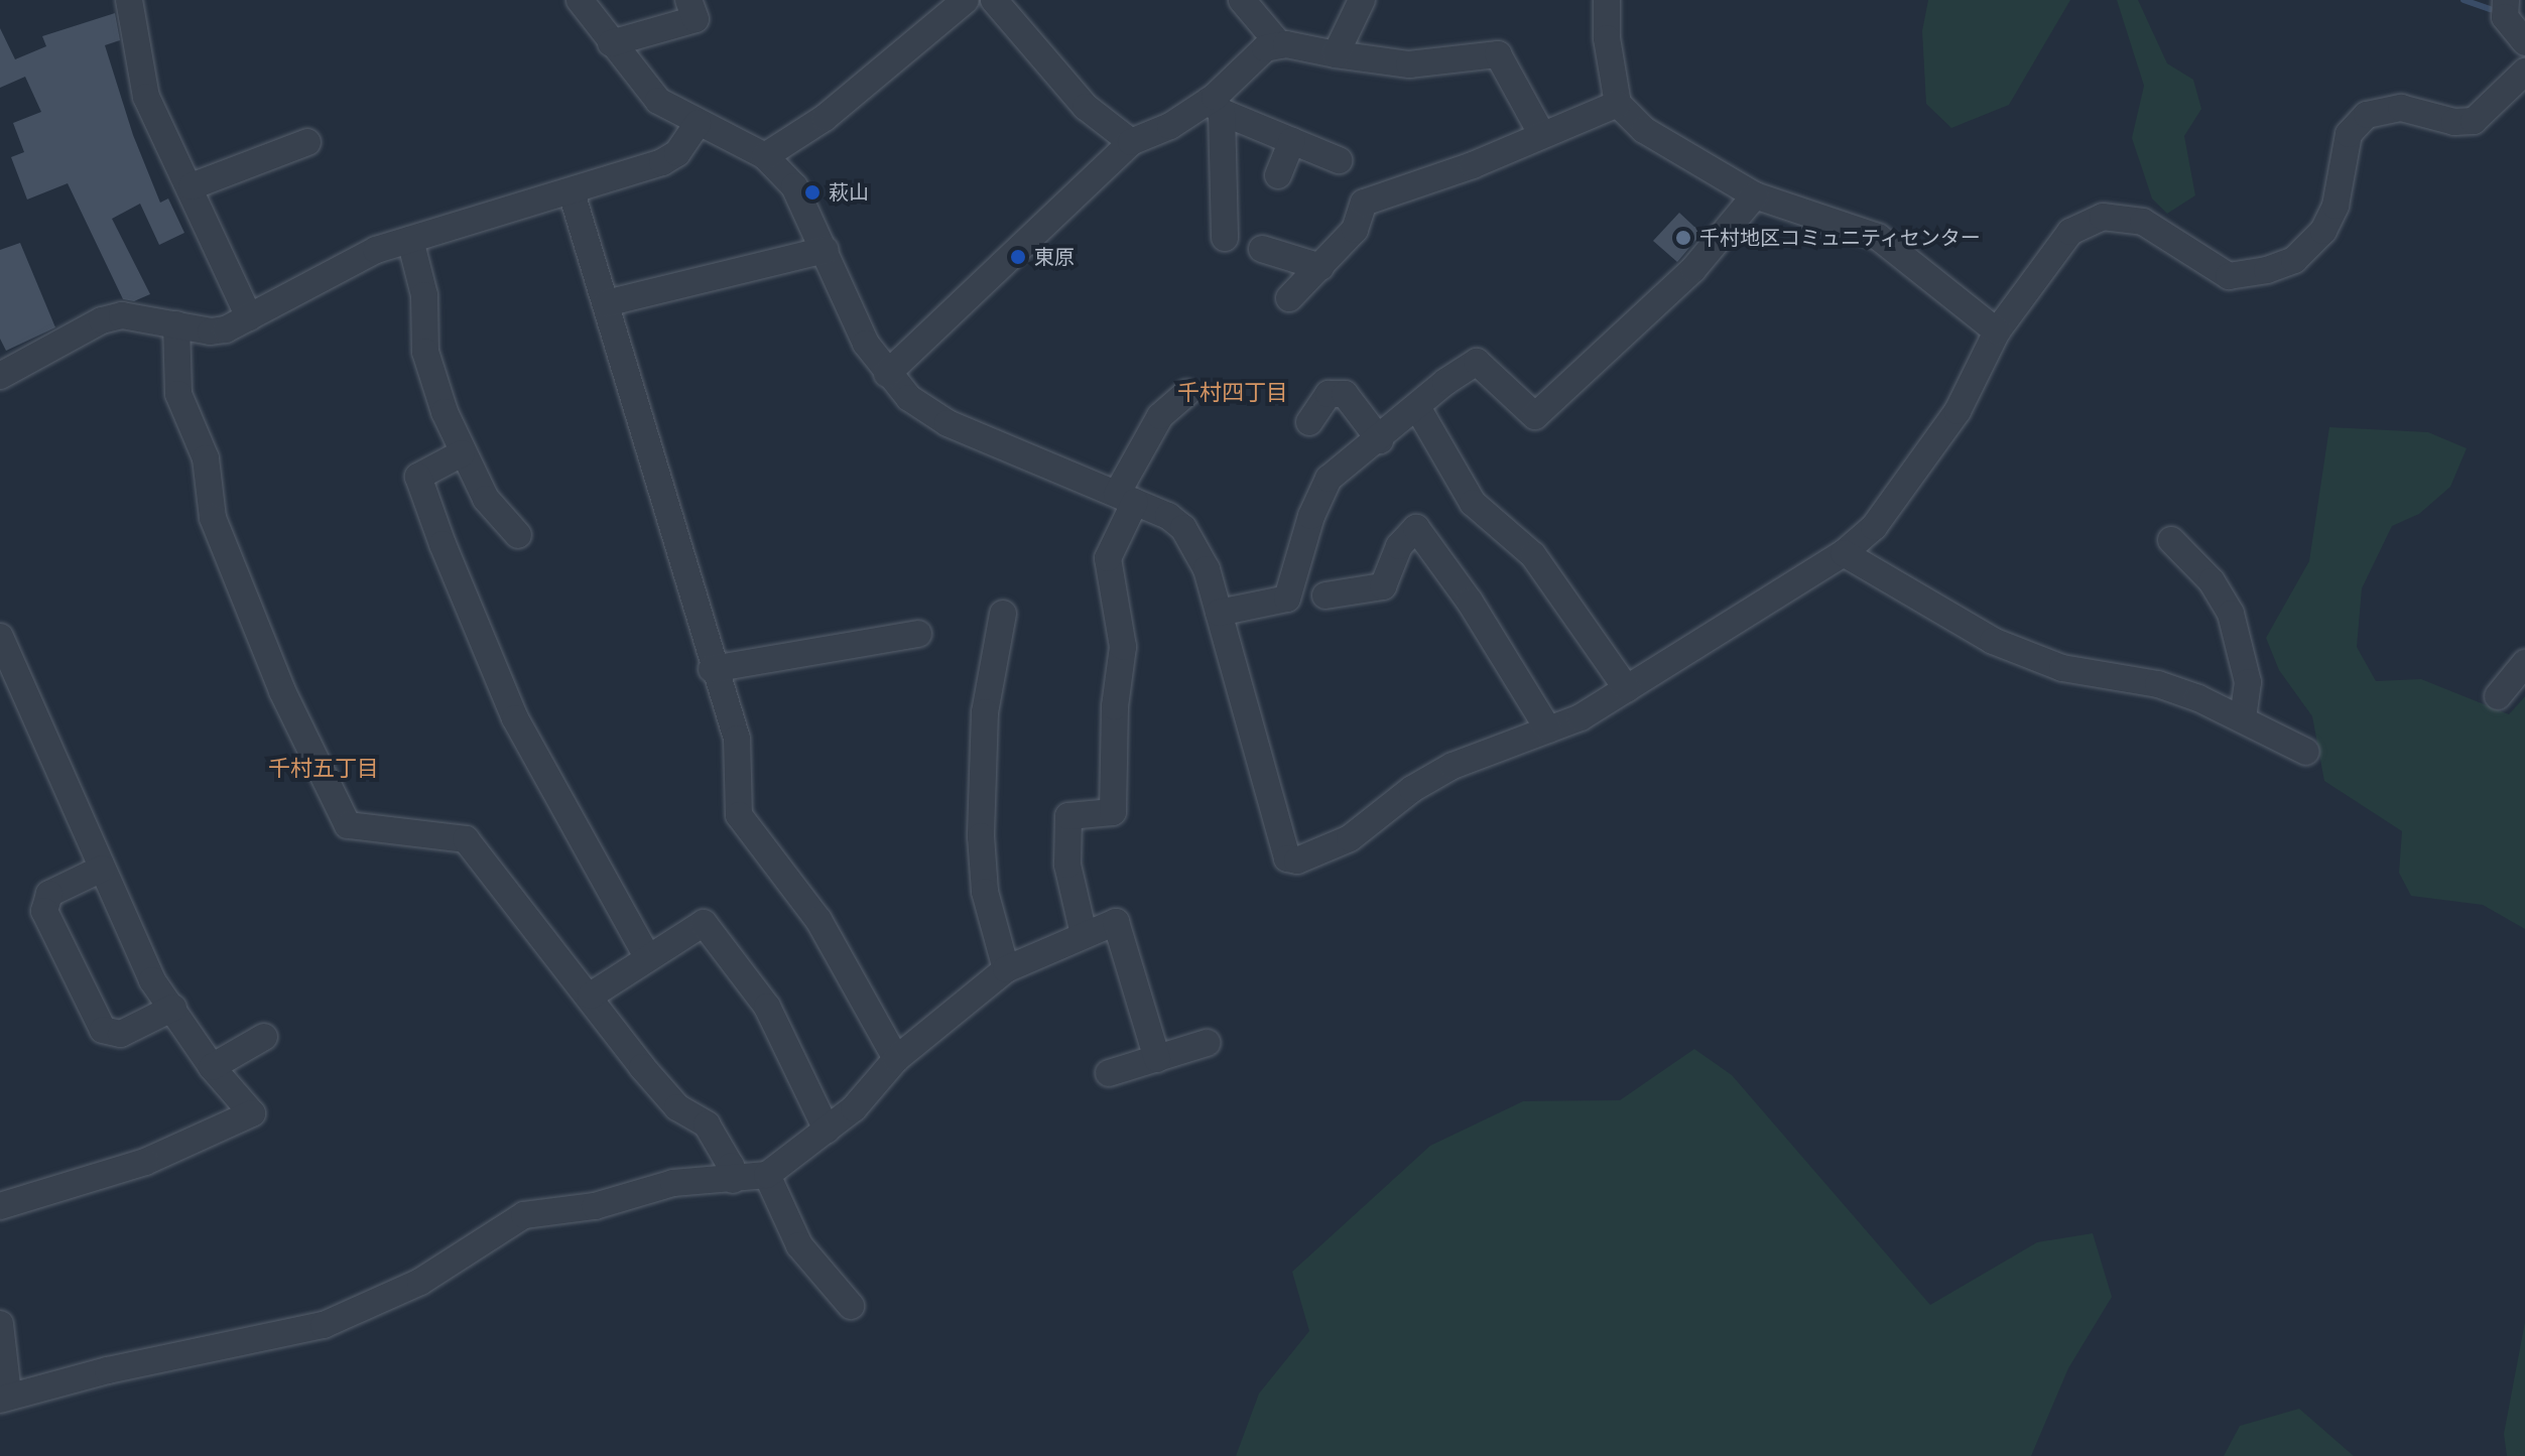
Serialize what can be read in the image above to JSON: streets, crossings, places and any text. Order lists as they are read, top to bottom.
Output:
{
  "districts": ["千村四丁目", "千村五丁目"],
  "places": ["萩山", "千村地区コミュニティセンター", "東原"]
}
